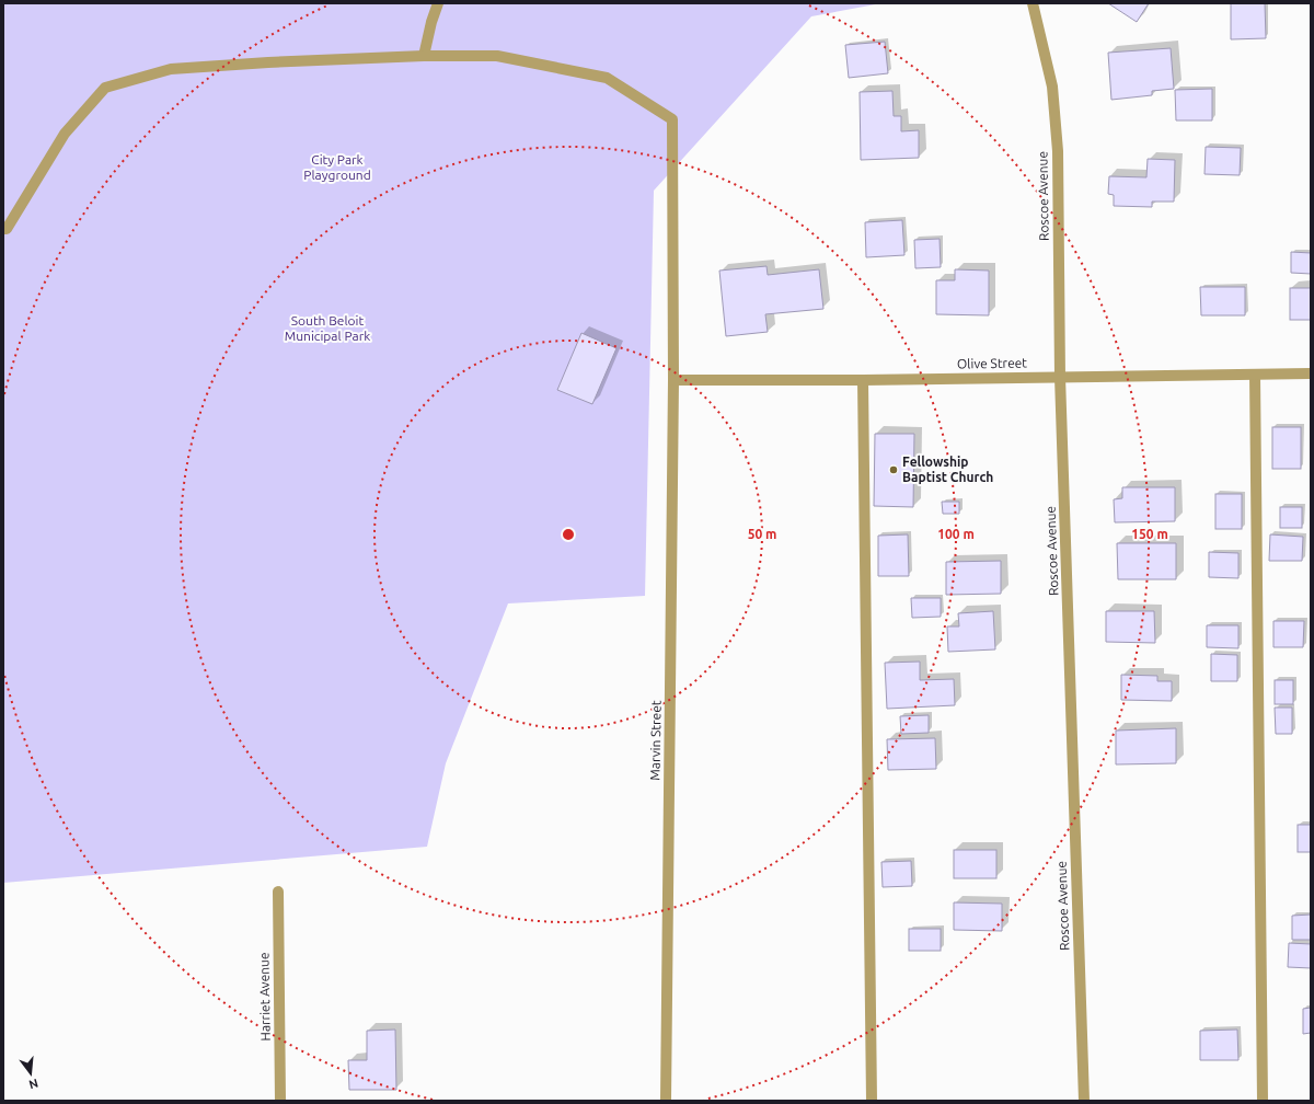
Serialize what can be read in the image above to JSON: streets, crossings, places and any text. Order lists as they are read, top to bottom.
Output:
{
  "streets": {
    "street": [
      "Roscoe Avenue",
      "Olive Street",
      "Marvin Street",
      "Harriet Avenue"
    ]
  },
  "crossings": [
    ["Roscoe Avenue", "Olive Street"],
    ["Olive Street", "Marvin Street"]
  ],
  "parks": ["City Park Playground", "South Beloit Municipal Park"],
  "places": ["Fellowship Baptist Church"],
  "north": "bottom",
  "rings": ["50 m", "100 m", "150 m"]
}
